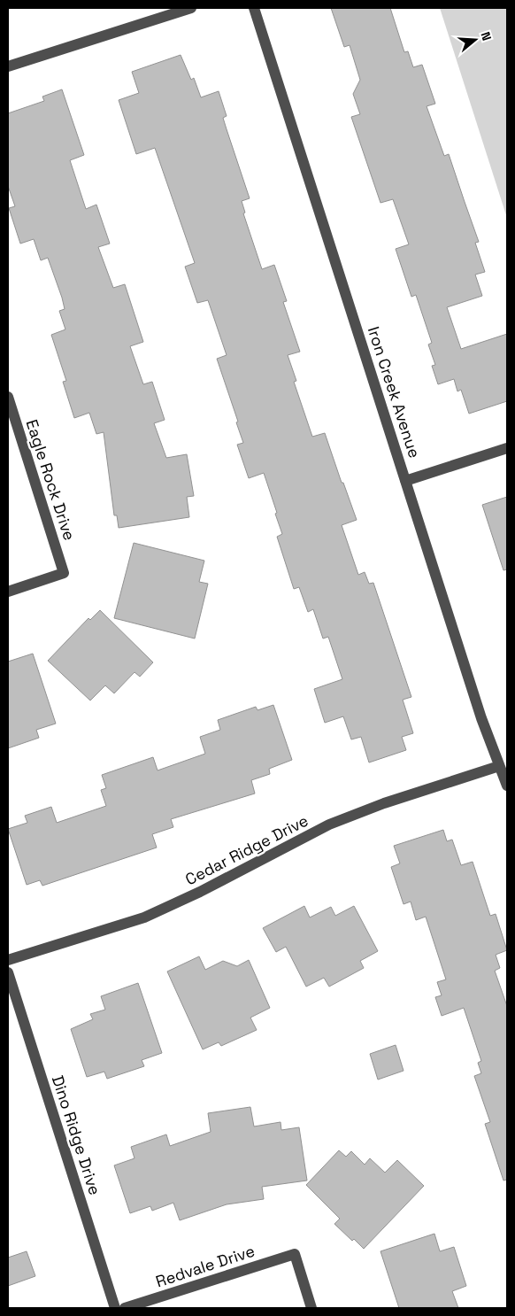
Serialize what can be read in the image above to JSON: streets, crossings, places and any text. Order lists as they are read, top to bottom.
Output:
{
  "streets": {
    "street": [
      "Iron Creek Avenue",
      "Eagle Rock Drive",
      "Cedar Ridge Drive",
      "Dino Ridge Drive",
      "Redvale Drive"
    ]
  },
  "crossings": [
    ["Iron Creek Avenue", "Cedar Ridge Drive"]
  ],
  "north": "right"
}
